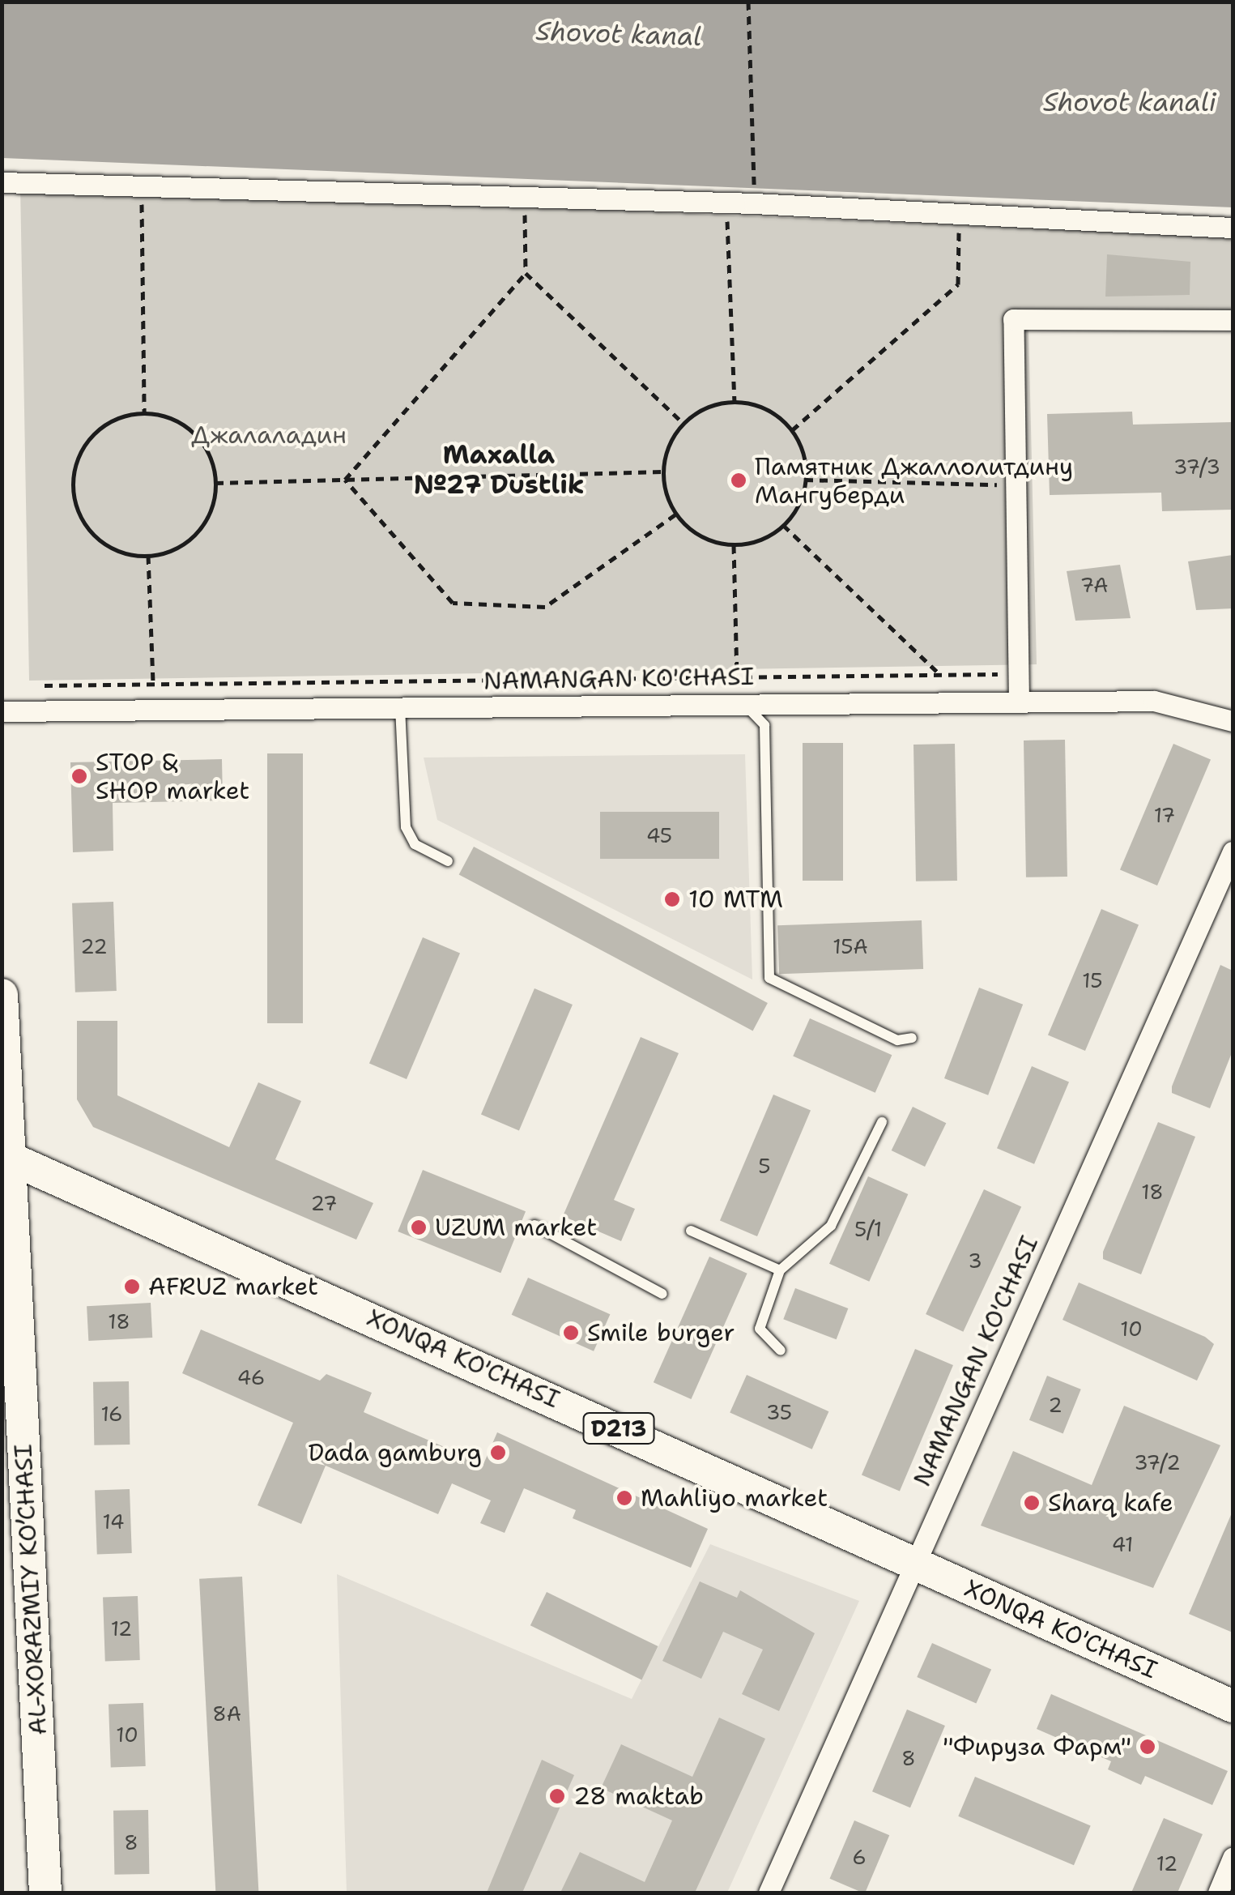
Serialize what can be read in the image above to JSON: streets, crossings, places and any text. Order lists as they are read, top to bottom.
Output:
{
  "streets": {
    "main road": ["XONQA KO'CHASI", "D213", "AL-XORAZMIY KO’CHASI"],
    "street": ["NAMANGAN KO'CHASI"]
  },
  "crossings": [
    ["NAMANGAN KO'CHASI", "XONQA KO'CHASI"],
    ["XONQA KO'CHASI", "AL-XORAZMIY KO’CHASI"]
  ],
  "districts": ["Maxalla №27 Dustlik"],
  "water": ["Shovot kanal", "Shovot kanali"],
  "parks": ["Джалаладин"],
  "places": [
    "Памятник Джаллолитдину Мангуберди",
    "STOP & SHOP market",
    "10 MTM",
    "UZUM market",
    "AFRUZ market",
    "Smile burger",
    "Dada gamburg",
    "Mahliyo market",
    "Sharq kafe",
    "\"Фируза Фарм\"",
    "28 maktab"
  ],
  "house_numbers": [
    "37/3",
    "7A",
    "17",
    "45",
    "22",
    "15А",
    "15",
    "5",
    "18",
    "27",
    "5/1",
    "3",
    "18",
    "10",
    "46",
    "2",
    "35",
    "16",
    "37/2",
    "14",
    "41",
    "12",
    "8А",
    "10",
    "8",
    "8",
    "6",
    "12"
  ]
}
